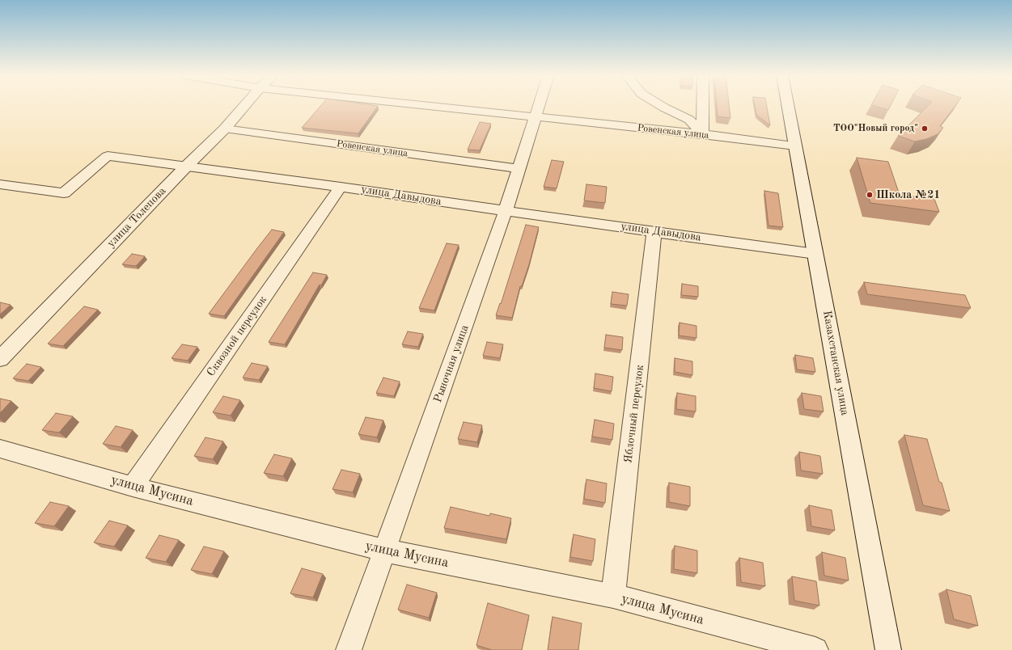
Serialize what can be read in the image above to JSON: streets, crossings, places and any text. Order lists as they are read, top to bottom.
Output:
{
  "streets": {
    "main road": ["улица Толепова", "Казахстанская улица"],
    "street": [
      "Ровенская улица",
      "улица Давыдова",
      "Сквозной переулок",
      "Рыночная улица",
      "Яблочный переулок",
      "улица Мусина"
    ]
  },
  "crossings": [
    ["Ровенская улица", "улица Толепова"],
    ["Ровенская улица", "Казахстанская улица"],
    ["Ровенская улица", "Рыночная улица"],
    ["улица Давыдова", "улица Толепова"],
    ["улица Давыдова", "Сквозной переулок"],
    ["улица Давыдова", "Казахстанская улица"],
    ["улица Давыдова", "Рыночная улица"],
    ["улица Давыдова", "Яблочный переулок"],
    ["Сквозной переулок", "улица Мусина"],
    ["Рыночная улица", "улица Мусина"],
    ["Яблочный переулок", "улица Мусина"]
  ],
  "places": ["ТОО\"Новый город\"", "Школа №21"]
}
